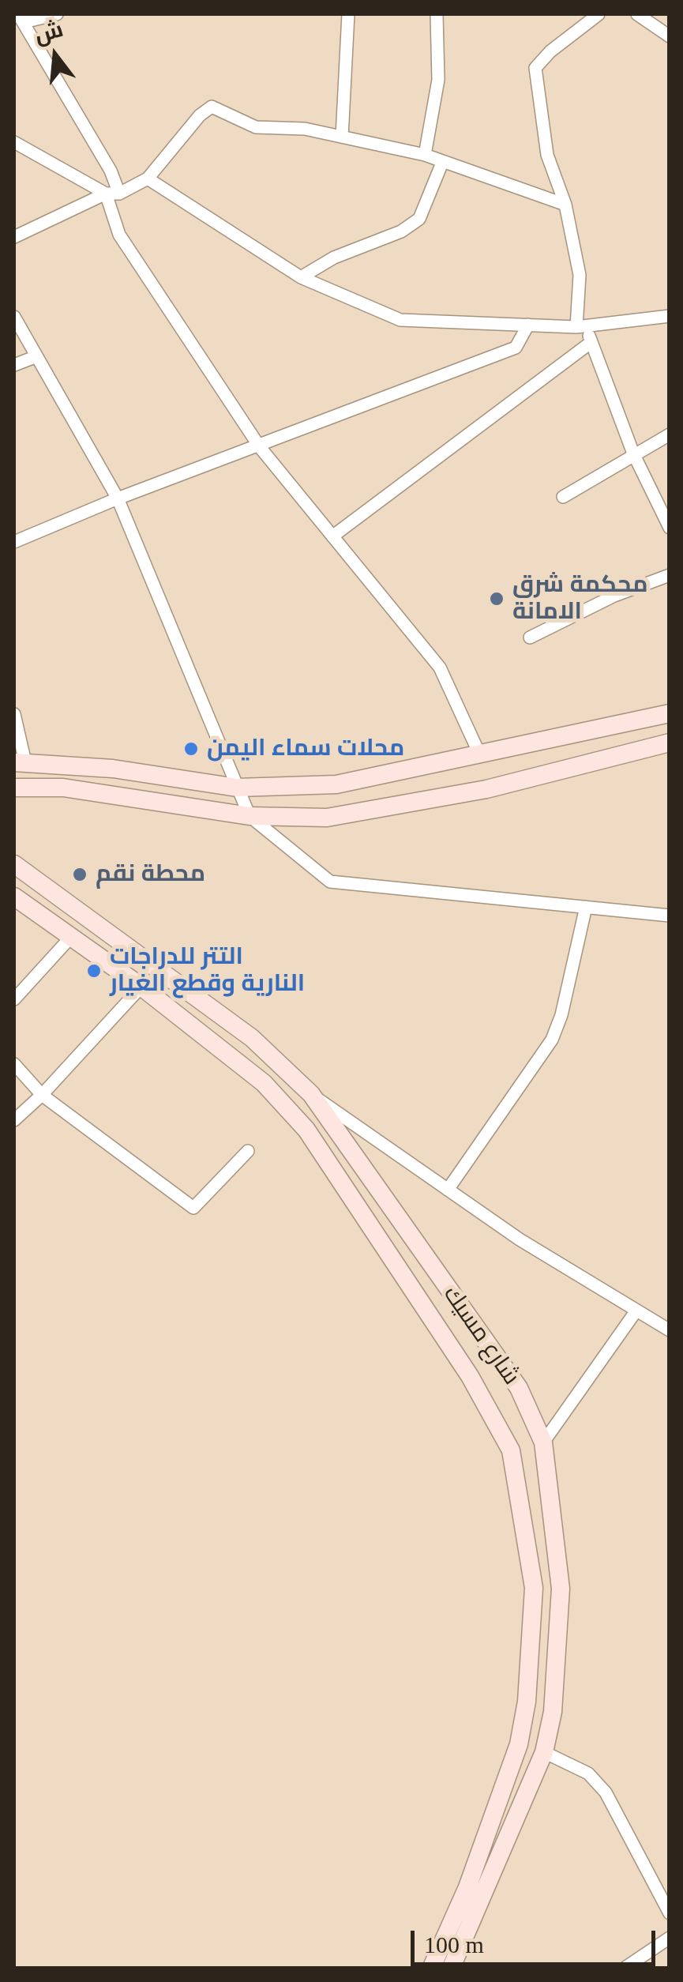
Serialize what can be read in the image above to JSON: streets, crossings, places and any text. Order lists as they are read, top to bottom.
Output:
{
  "streets": {
    "street": ["شارع مسيك"]
  },
  "places": [
    "محكمة شرق الامانة",
    "محلات سماء اليمن",
    "محطة نقم",
    "التتر للدراجات النارية وقطع الغيار"
  ],
  "scale_bar": "100 m",
  "north": "top"
}
